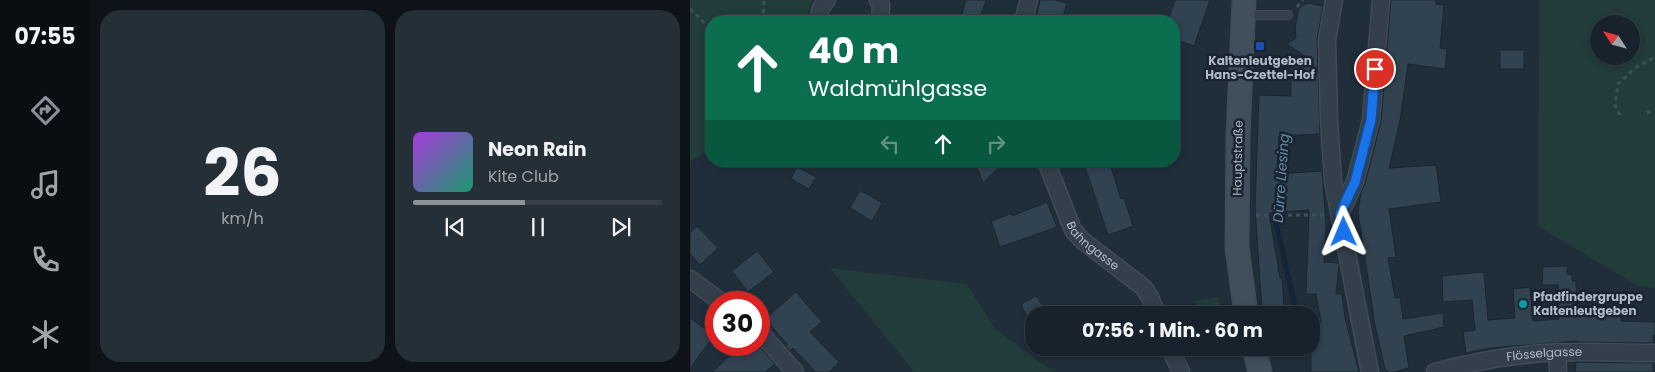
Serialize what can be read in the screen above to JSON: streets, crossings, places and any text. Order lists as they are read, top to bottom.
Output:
{
  "streets": {
    "main road": ["Hauptstraße"],
    "street": ["Bahngasse", "Flösselgasse"]
  },
  "water": ["Dürre Liesing"],
  "places": {
    "transit": ["Kaltenleutgeben Hans-Czettel-Hof"],
    "other": ["Pfadfindergruppe Kaltenleutgeben"]
  },
  "north": "top left",
  "page": {
    "tabs": "07:55",
    "tile": ["26", "km/h"],
    "turn": ["40 m", "Waldmühlgasse"],
    "song": ["Neon Rain", "Kite Club"],
    "limit": "30",
    "trip": "07:56 · 1 Min. · 60 m"
  }
}
